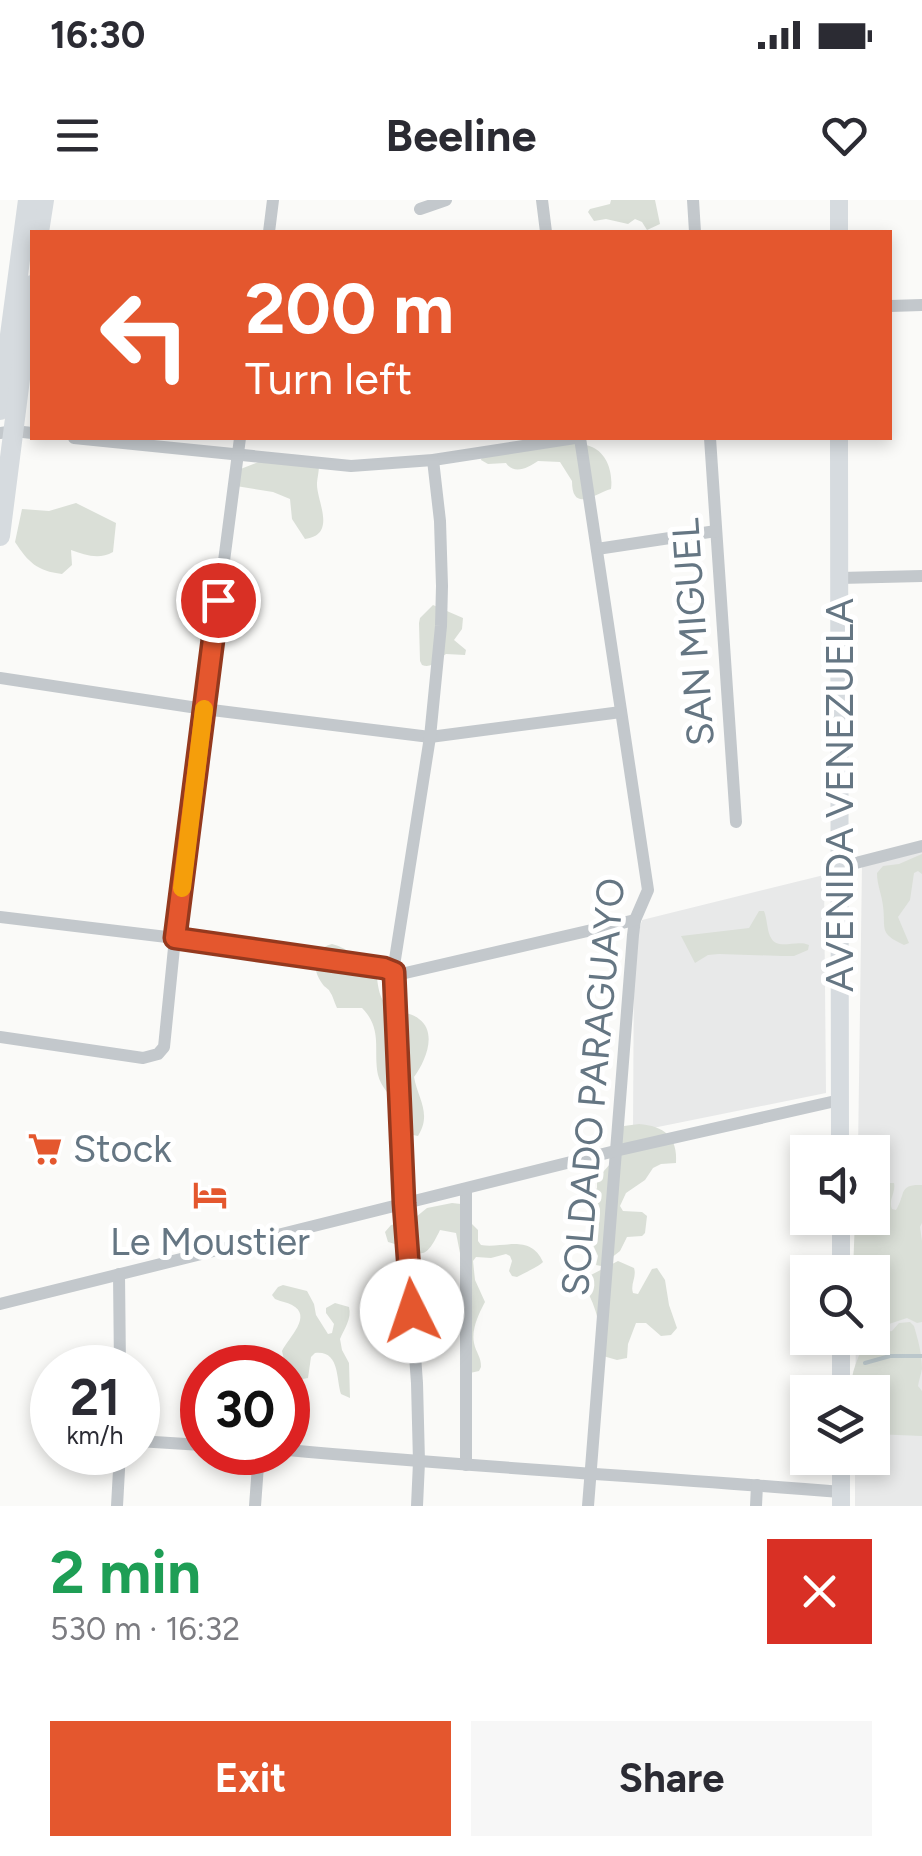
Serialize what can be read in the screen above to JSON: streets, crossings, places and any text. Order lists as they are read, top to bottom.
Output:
{
  "streets": {
    "main road": ["AVENIDA VENEZUELA"],
    "street": ["SAN MIGUEL", "SOLDADO PARAGUAYO"]
  },
  "places": {
    "supermarket": ["Stock"],
    "hotel": ["Le Moustier"]
  },
  "page": {
    "status": "16:30",
    "header": "Beeline",
    "turn": ["200 m", "Turn left"],
    "speed": "21 km/h",
    "limit": "30",
    "heading": ["2 min", "530 m · 16:32"],
    "buttons": ["Exit", "Share"]
  }
}
